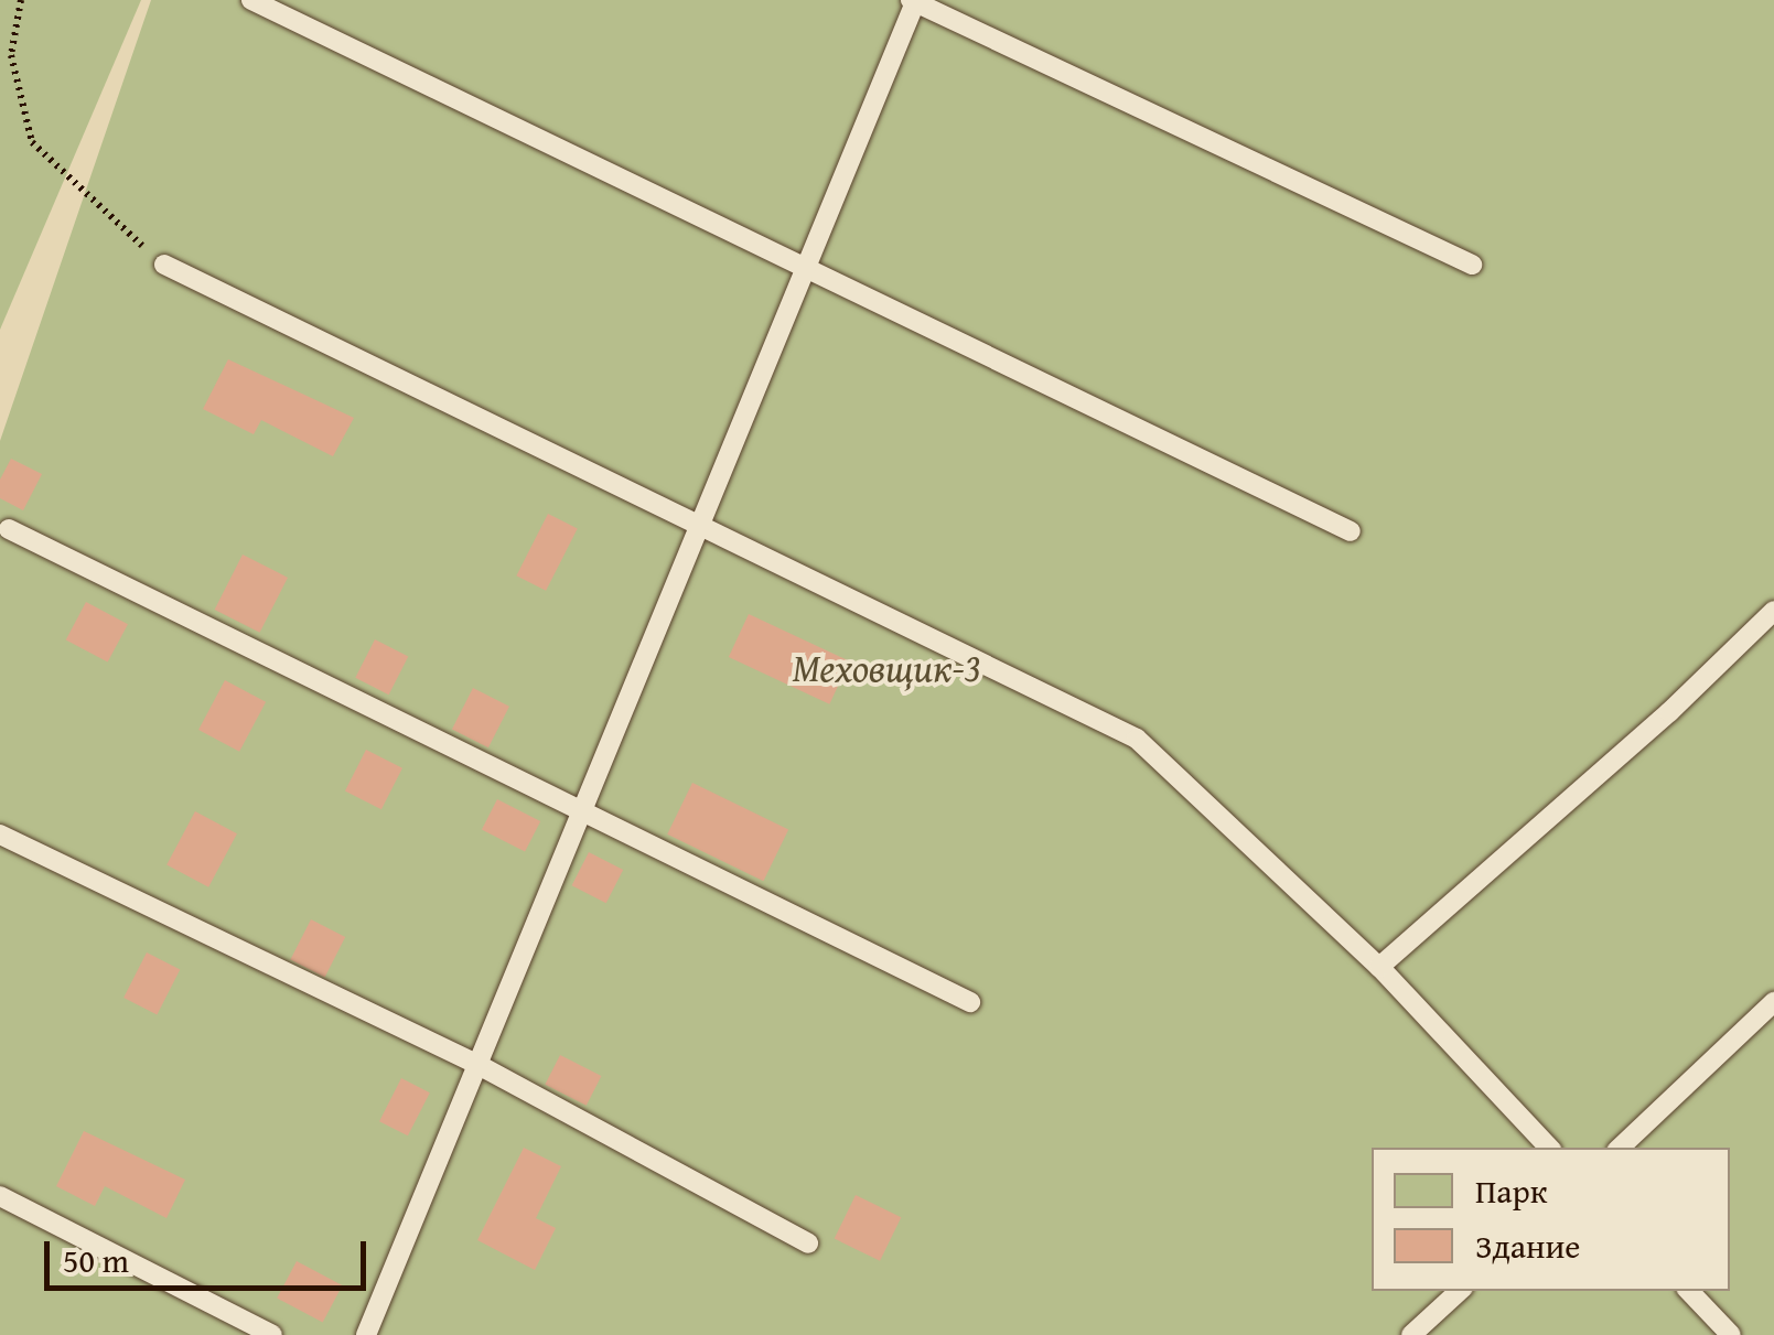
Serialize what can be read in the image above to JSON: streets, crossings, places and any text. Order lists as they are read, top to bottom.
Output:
{
  "parks": ["Меховщик-3"],
  "legend": ["Парк", "Здание"],
  "scale_bar": "50 m"
}
